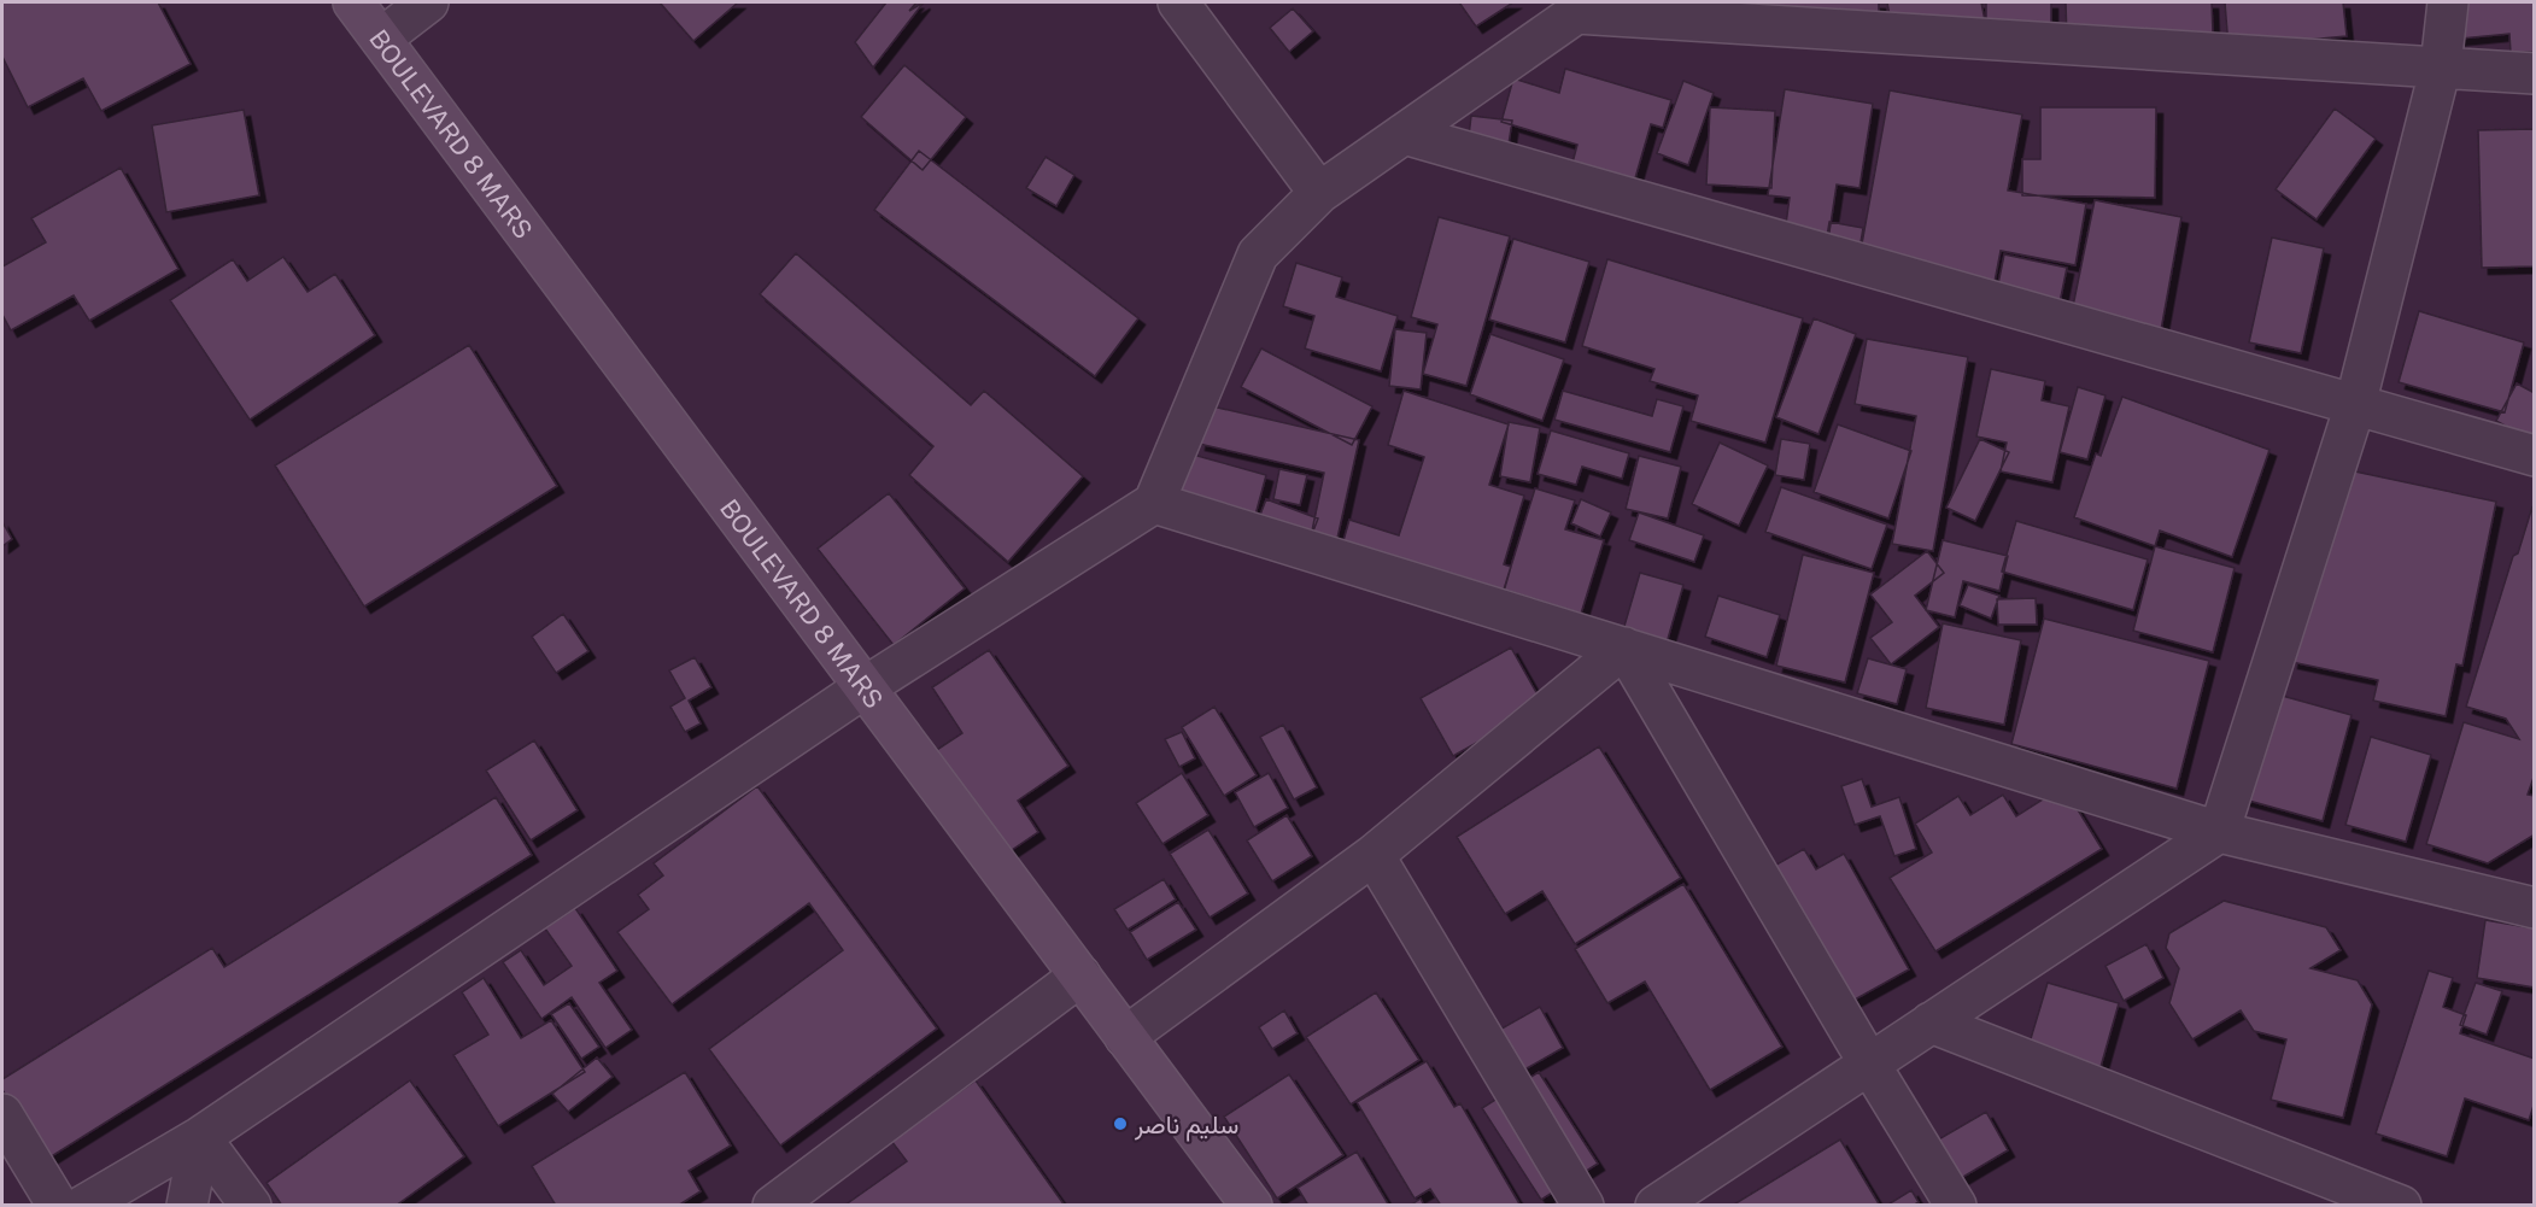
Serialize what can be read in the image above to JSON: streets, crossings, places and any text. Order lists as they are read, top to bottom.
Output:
{
  "streets": {
    "main road": ["BOULEVARD 8 MARS"]
  },
  "places": ["سليم ناصر"]
}
